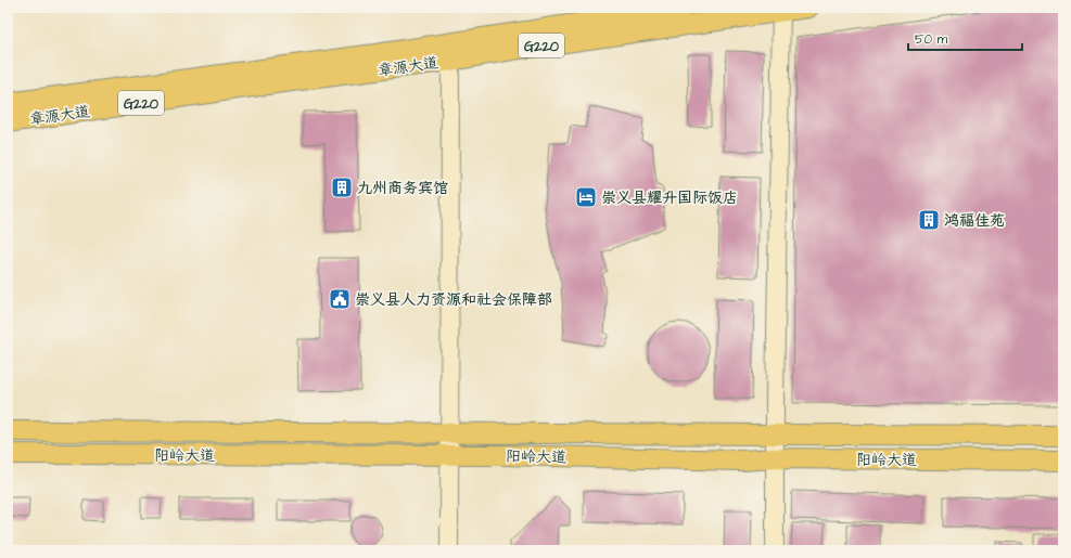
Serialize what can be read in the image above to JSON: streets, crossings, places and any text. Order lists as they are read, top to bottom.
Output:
{
  "streets": {
    "main road": ["G220", "章源大道", "阳岭大道"]
  },
  "places": {
    "building": ["九州商务宾馆", "鸿福佳苑"],
    "hotel": ["崇义县耀升国际饭店"],
    "public building": ["崇义县人力资源和社会保障部"]
  },
  "scale_bar": "50 m"
}
